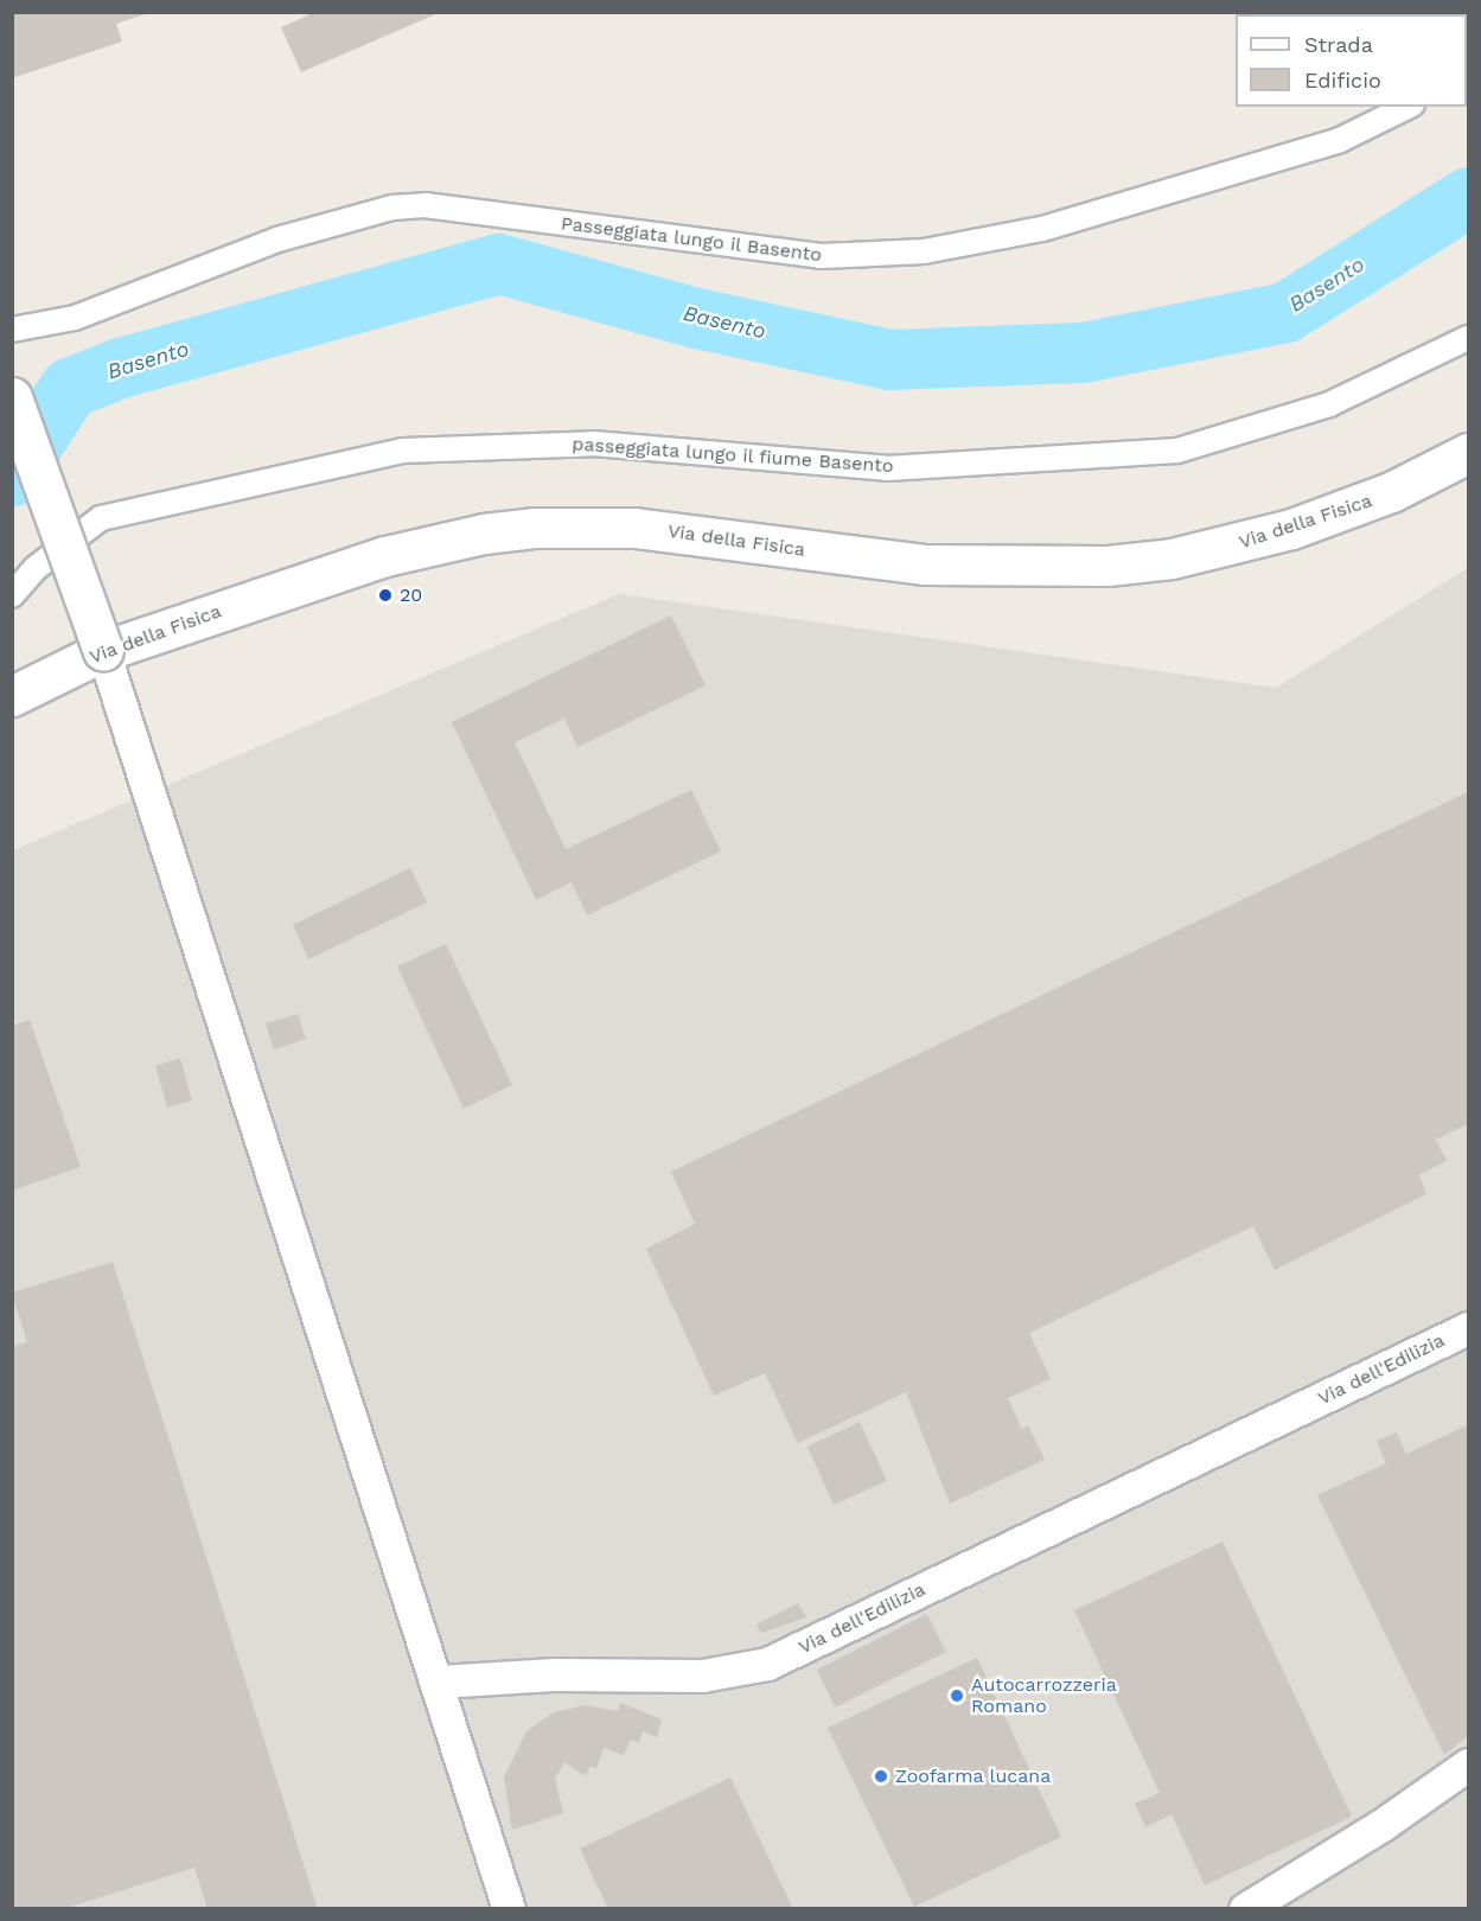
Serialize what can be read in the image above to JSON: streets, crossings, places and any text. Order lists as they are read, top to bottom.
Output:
{
  "streets": {
    "street": [
      "Passeggiata lungo il Basento",
      "passeggiata lungo il fiume Basento",
      "Via della Fisica",
      "Via dell'Edilizia"
    ]
  },
  "water": ["Basento"],
  "places": ["20", "Autocarrozzeria Romano", "Zoofarma lucana"],
  "legend": ["Strada", "Edificio"]
}
